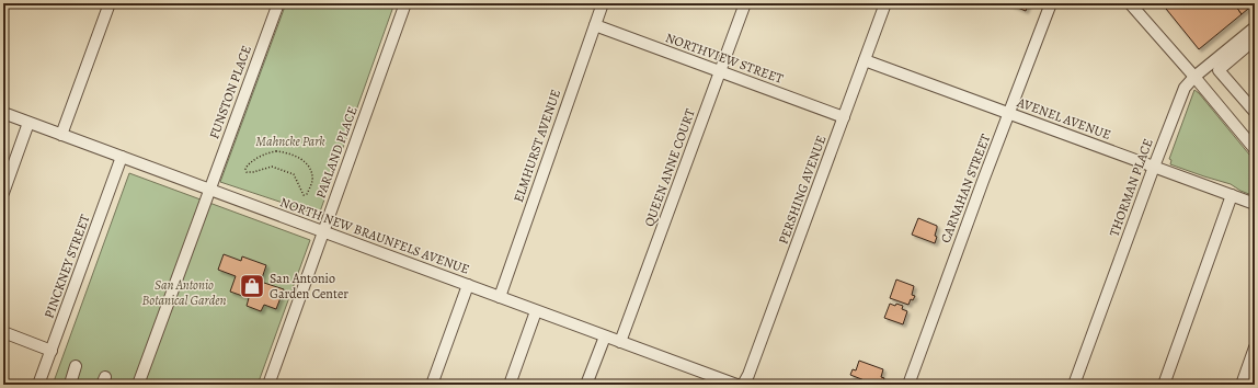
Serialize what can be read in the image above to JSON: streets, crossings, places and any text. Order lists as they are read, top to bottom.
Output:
{
  "streets": {
    "street": [
      "NORTHVIEW STREET",
      "FUNSTON PLACE",
      "AVENEL AVENUE",
      "ELMHURST AVENUE",
      "PARLAND PLACE",
      "QUEEN ANNE COURT",
      "THORMAN PLACE",
      "CARNAHAN STREET",
      "PERSHING AVENUE",
      "NORTH NEW BRAUNFELS AVENUE",
      "PINCKNEY STREET"
    ]
  },
  "crossings": [
    ["NORTHVIEW STREET", "ELMHURST AVENUE"],
    ["NORTHVIEW STREET", "QUEEN ANNE COURT"],
    ["NORTHVIEW STREET", "PERSHING AVENUE"],
    ["FUNSTON PLACE", "NORTH NEW BRAUNFELS AVENUE"],
    ["AVENEL AVENUE", "THORMAN PLACE"],
    ["AVENEL AVENUE", "CARNAHAN STREET"],
    ["AVENEL AVENUE", "PERSHING AVENUE"],
    ["ELMHURST AVENUE", "NORTH NEW BRAUNFELS AVENUE"],
    ["PARLAND PLACE", "NORTH NEW BRAUNFELS AVENUE"],
    ["QUEEN ANNE COURT", "NORTH NEW BRAUNFELS AVENUE"],
    ["NORTH NEW BRAUNFELS AVENUE", "PINCKNEY STREET"]
  ],
  "parks": ["Mahncke Park", "San Antonio Botanical Garden"],
  "places": {
    "shop": ["San Antonio Garden Center"]
  }
}
